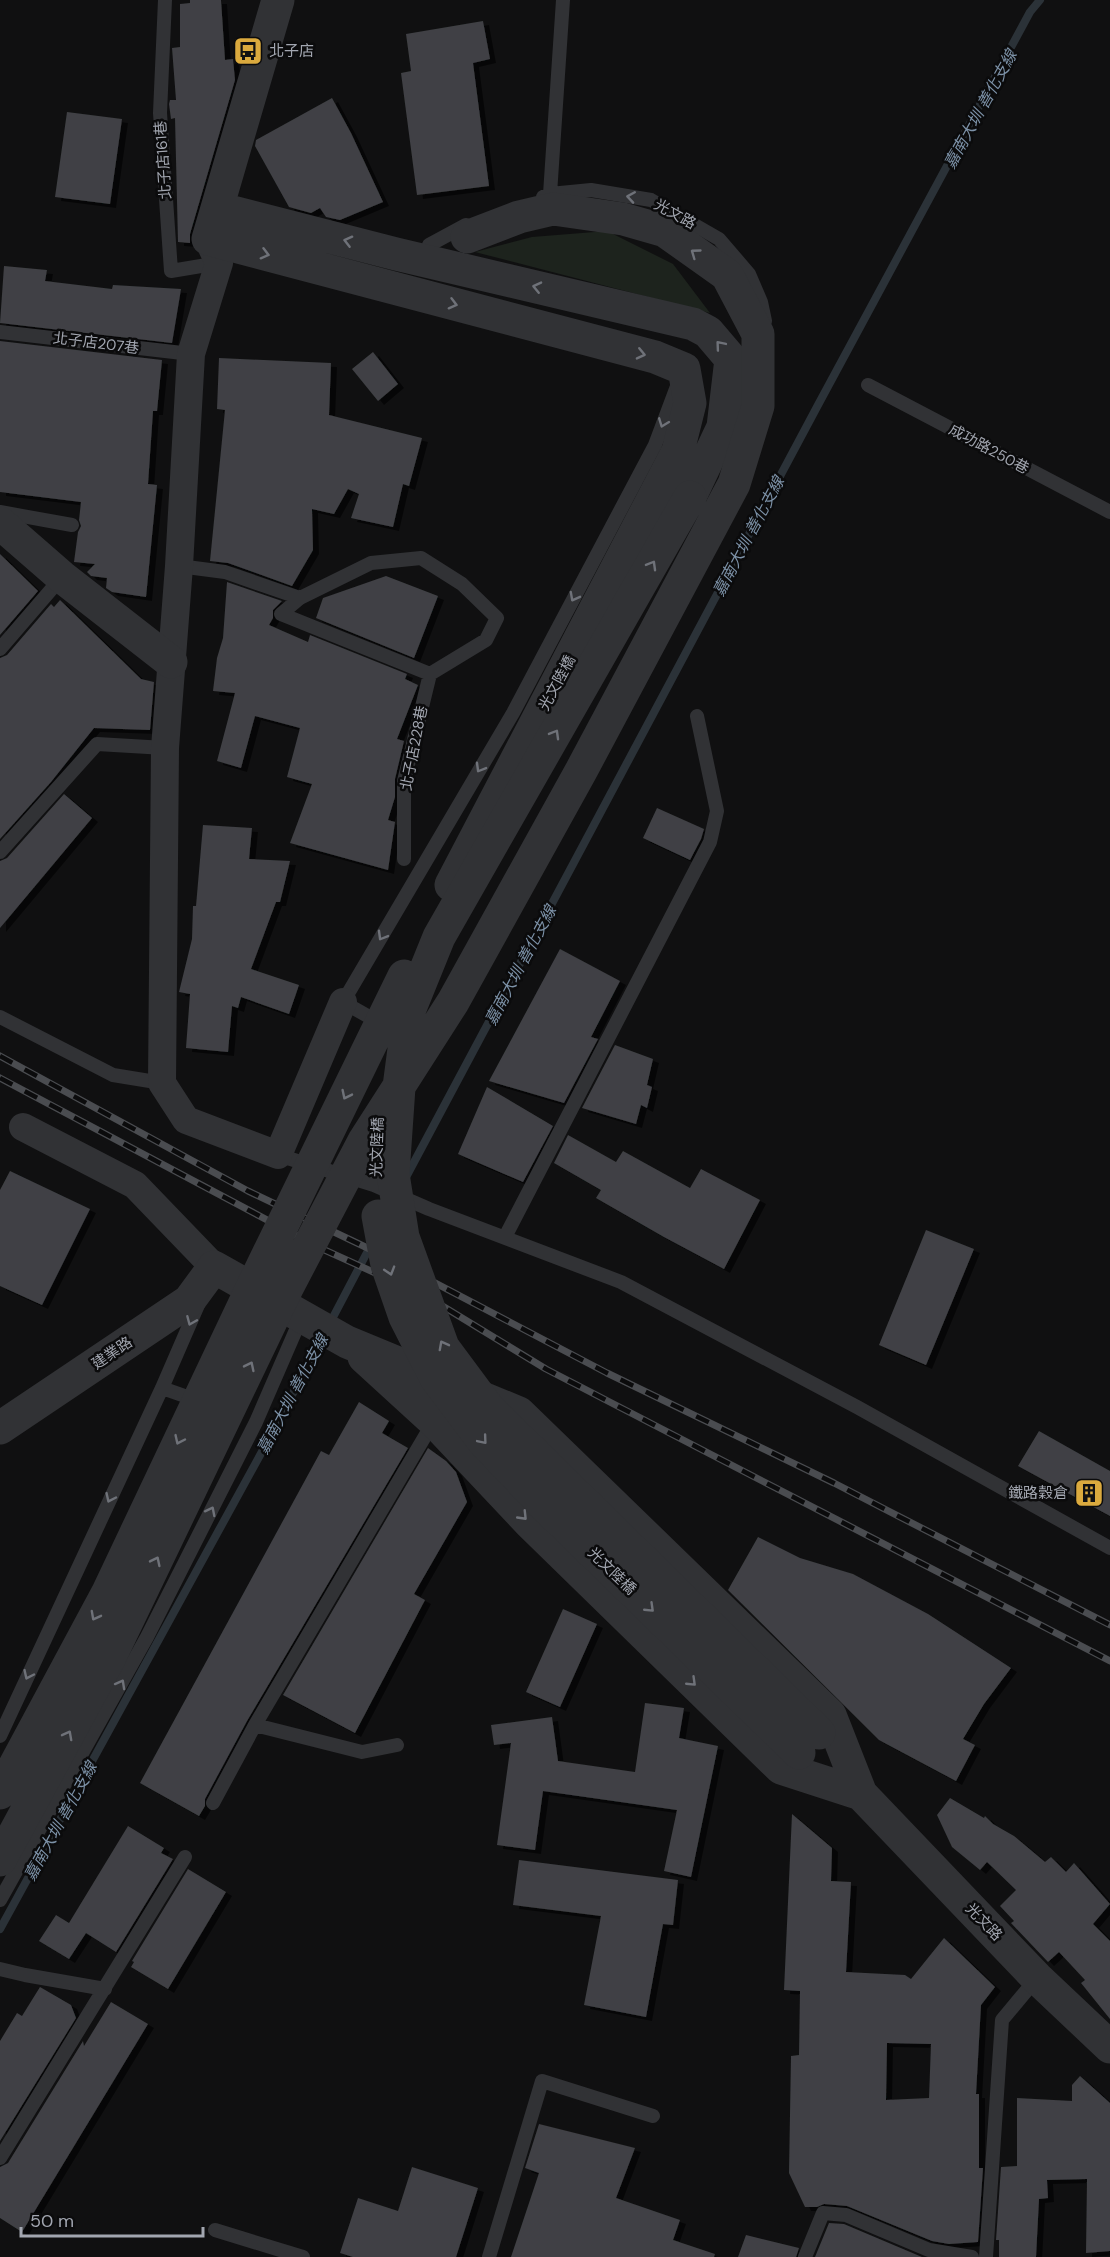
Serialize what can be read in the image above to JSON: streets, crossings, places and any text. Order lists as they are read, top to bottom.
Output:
{
  "streets": {
    "street": ["光文路", "光文陸橋", "建業路"],
    "lane": [
      "北子店161巷",
      "北子店207巷",
      "成功路250巷",
      "北子店228巷"
    ]
  },
  "water": ["嘉南大圳 善化支線"],
  "places": {
    "bus stop": ["北子店"],
    "building": ["鐵路穀倉"]
  },
  "scale_bar": "50 m"
}
